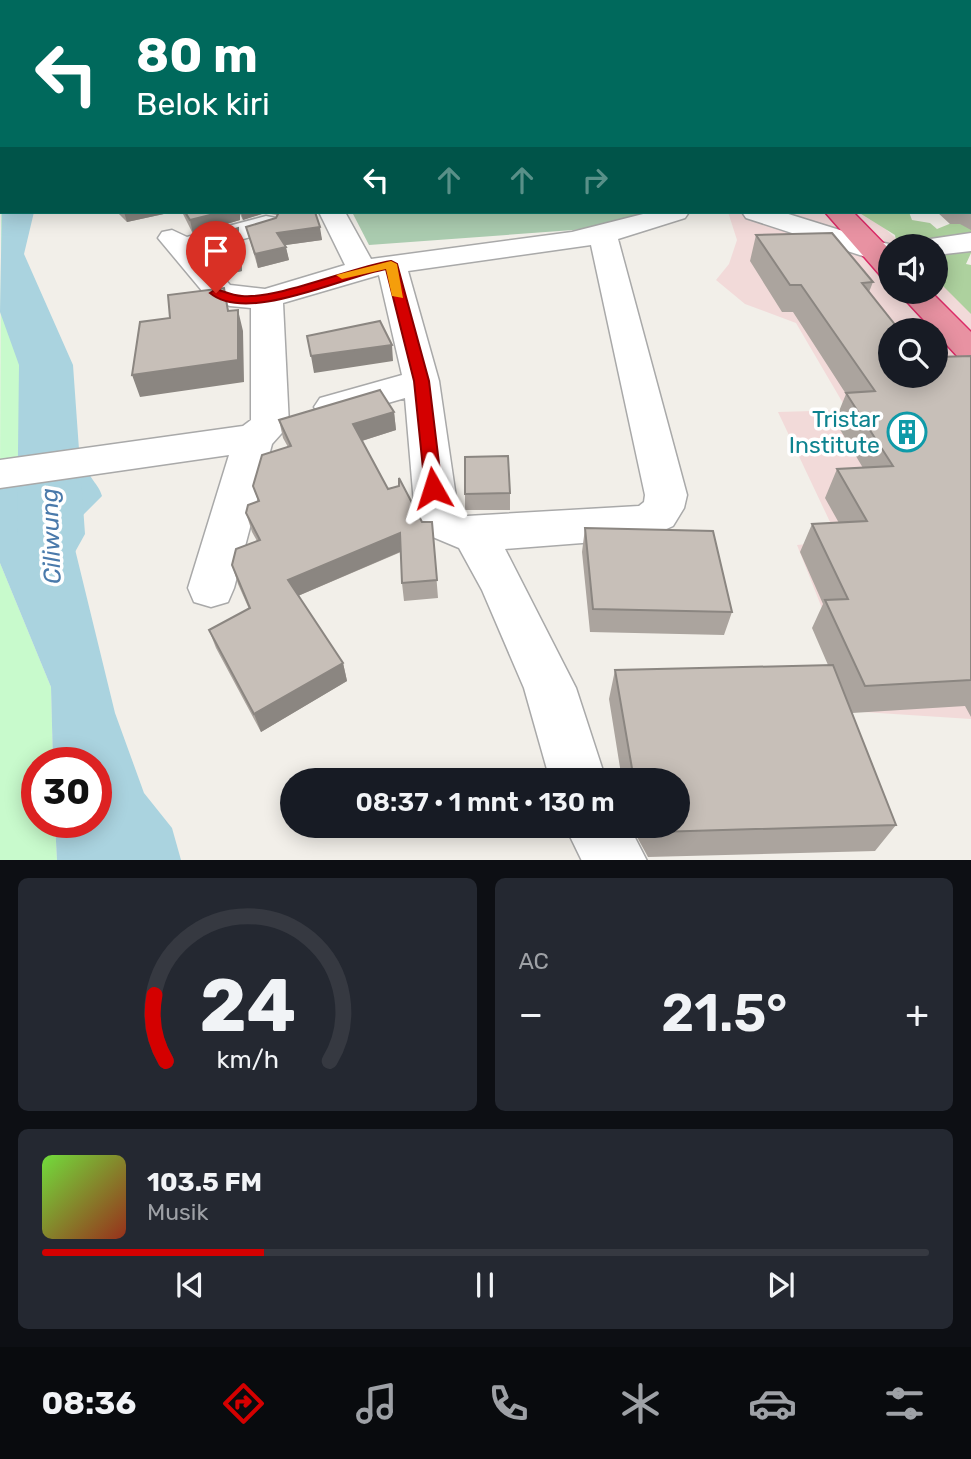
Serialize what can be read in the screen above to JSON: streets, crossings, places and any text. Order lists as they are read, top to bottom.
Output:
{
  "water": ["Ciliwung"],
  "places": {
    "building": ["Tristar Institute"]
  },
  "page": {
    "turn": ["80 m", "Belok kiri"],
    "limit": "30",
    "trip": "08:37 · 1 mnt · 130 m",
    "tile": "AC",
    "heat": ["−", "21.5°", "+"],
    "song": ["103.5 FM", "Musik"],
    "tabs": "08:36",
    "gauge": ["24", "km/h"]
  }
}
